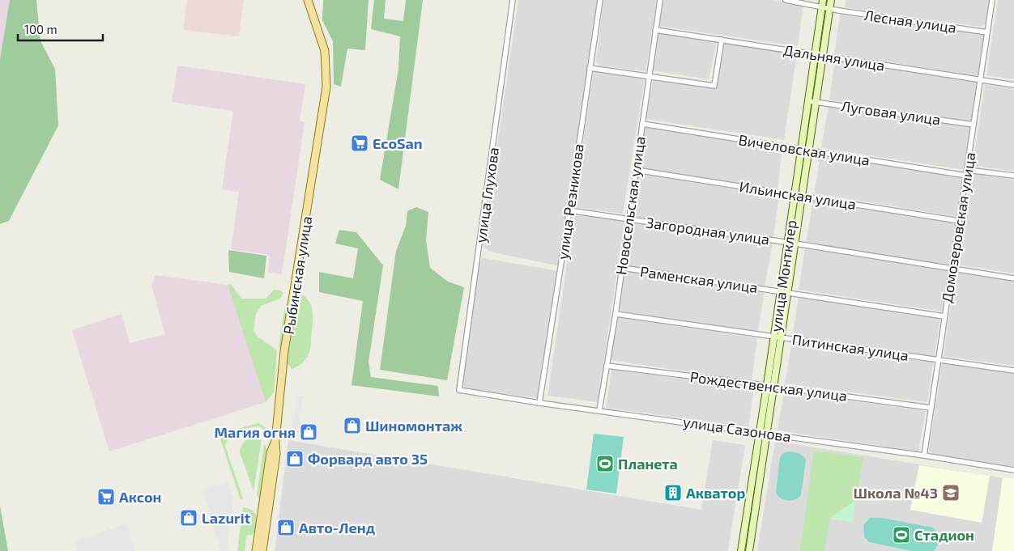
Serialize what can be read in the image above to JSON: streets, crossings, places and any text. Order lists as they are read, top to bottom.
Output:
{
  "streets": {
    "main road": ["Рыбинская улица"],
    "street": [
      "Лесная улица",
      "Дальняя улица",
      "Луговая улица",
      "Вичеловская улица",
      "улица Глухова",
      "Ильинская улица",
      "улица Резникова",
      "Новосельская улица",
      "Домозеровская улица",
      "Загородная улица",
      "улица Монтклер",
      "Раменская улица",
      "Питинская улица",
      "Рождественская улица",
      "улица Сазонова"
    ]
  },
  "crossings": [
    ["Лесная улица", "Домозеровская улица"],
    ["Лесная улица", "улица Монтклер"],
    ["Дальняя улица", "Новосельская улица"],
    ["Дальняя улица", "Домозеровская улица"],
    ["Дальняя улица", "улица Монтклер"],
    ["Луговая улица", "Домозеровская улица"],
    ["Луговая улица", "улица Монтклер"],
    ["Вичеловская улица", "Новосельская улица"],
    ["Вичеловская улица", "Домозеровская улица"],
    ["Вичеловская улица", "улица Монтклер"],
    ["улица Глухова", "улица Сазонова"],
    ["Ильинская улица", "Новосельская улица"],
    ["Ильинская улица", "Домозеровская улица"],
    ["Ильинская улица", "улица Монтклер"],
    ["улица Резникова", "Загородная улица"],
    ["улица Резникова", "улица Сазонова"],
    ["Новосельская улица", "Загородная улица"],
    ["Новосельская улица", "Раменская улица"],
    ["Новосельская улица", "Питинская улица"],
    ["Новосельская улица", "Рождественская улица"],
    ["Новосельская улица", "улица Сазонова"],
    ["Домозеровская улица", "Загородная улица"],
    ["Домозеровская улица", "Раменская улица"],
    ["Домозеровская улица", "Питинская улица"],
    ["Домозеровская улица", "Рождественская улица"],
    ["Домозеровская улица", "улица Сазонова"],
    ["Загородная улица", "улица Монтклер"],
    ["улица Монтклер", "Раменская улица"],
    ["улица Монтклер", "Питинская улица"],
    ["улица Монтклер", "Рождественская улица"],
    ["улица Монтклер", "улица Сазонова"]
  ],
  "places": {
    "supermarket": ["EcoSan", "Аксон"],
    "shop": [
      "Шиномонтаж",
      "Магия огня",
      "Форвард авто 35",
      "Lazurit",
      "Авто-Ленд"
    ],
    "sports": ["Планета", "Стадион"],
    "building": ["Акватор"],
    "school or university": ["Школа №43"]
  },
  "scale_bar": "100 m"
}
